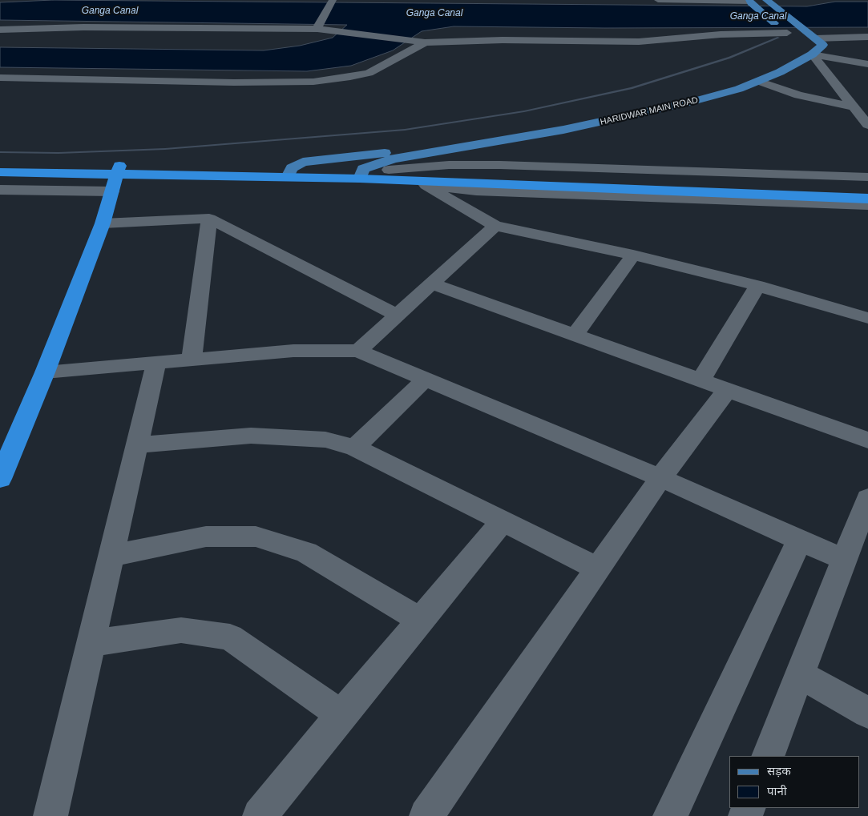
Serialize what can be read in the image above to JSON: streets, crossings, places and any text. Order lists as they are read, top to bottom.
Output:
{
  "streets": {
    "main road": ["HARIDWAR MAIN ROAD"]
  },
  "water": ["Ganga Canal"],
  "legend": ["सड़क", "पानी"]
}
